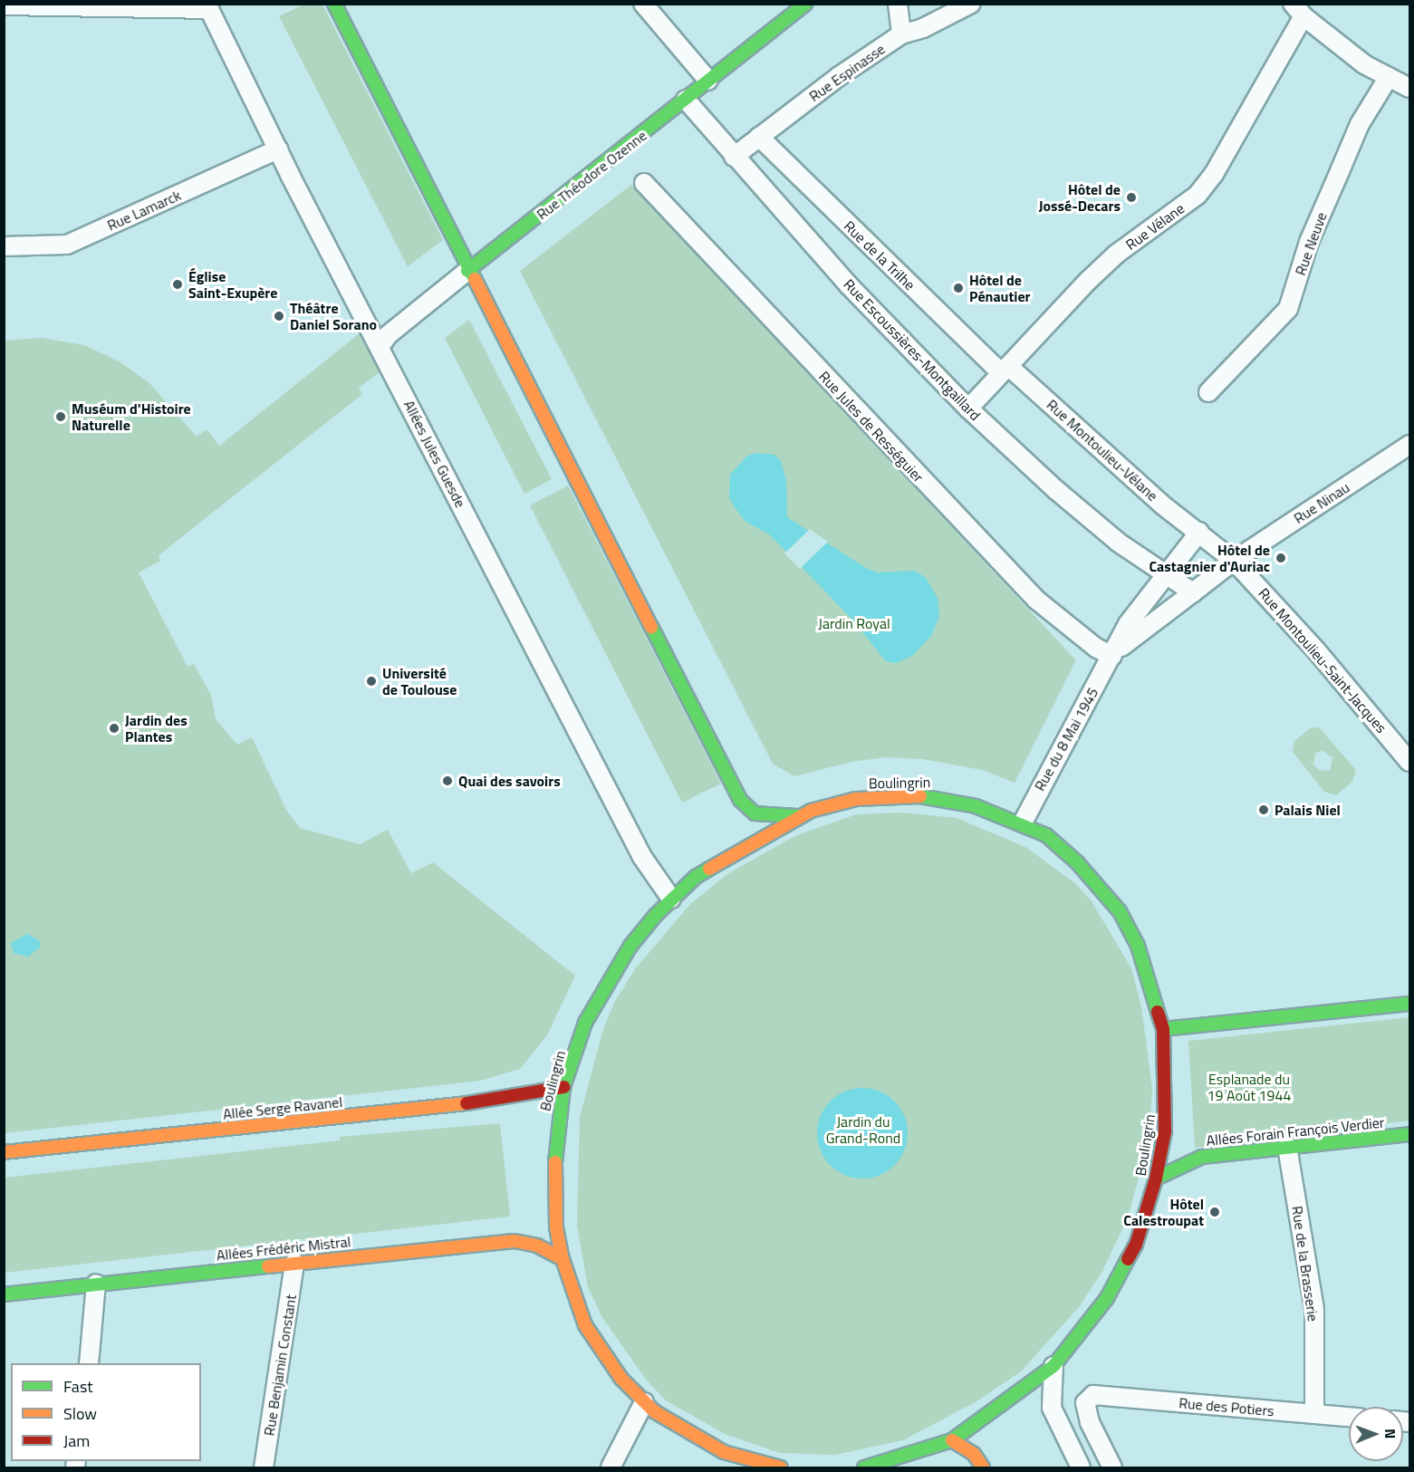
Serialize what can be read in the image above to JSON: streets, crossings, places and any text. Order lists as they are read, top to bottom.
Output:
{
  "streets": {
    "main road": [
      "Rue Théodore Ozenne",
      "Boulingrin",
      "Allée Serge Ravanel",
      "Allées Forain François Verdier",
      "Allées Frédéric Mistral"
    ],
    "street": [
      "Rue Espinasse",
      "Rue Lamarck",
      "Rue Vélane",
      "Rue Neuve",
      "Rue de la Trilhe",
      "Rue Escoussières-Montgaillard",
      "Rue Jules de Rességuier",
      "Rue Montoulieu-Vélane",
      "Allées Jules Guesde",
      "Rue Ninau",
      "Rue Montoulieu-Saint-Jacques",
      "Rue du 8 Mai 1945",
      "Rue de la Brasserie",
      "Rue Benjamin Constant",
      "Rue des Potiers"
    ]
  },
  "crossings": [
    ["Rue Espinasse", "Rue de la Trilhe"],
    ["Rue Espinasse", "Rue Escoussières-Montgaillard"],
    ["Rue Théodore Ozenne", "Rue Escoussières-Montgaillard"],
    ["Rue Théodore Ozenne", "Allées Jules Guesde"],
    ["Rue Lamarck", "Allées Jules Guesde"],
    ["Rue Vélane", "Rue de la Trilhe"],
    ["Rue Vélane", "Rue Escoussières-Montgaillard"],
    ["Rue Vélane", "Rue Montoulieu-Vélane"],
    ["Rue de la Trilhe", "Rue Montoulieu-Vélane"],
    ["Rue Escoussières-Montgaillard", "Rue Ninau"],
    ["Rue Escoussières-Montgaillard", "Rue du 8 Mai 1945"],
    ["Rue Jules de Rességuier", "Rue Ninau"],
    ["Rue Jules de Rességuier", "Rue du 8 Mai 1945"],
    ["Rue Montoulieu-Vélane", "Rue Ninau"],
    ["Rue Montoulieu-Vélane", "Rue Montoulieu-Saint-Jacques"],
    ["Rue Montoulieu-Vélane", "Rue du 8 Mai 1945"],
    ["Allées Jules Guesde", "Boulingrin"],
    ["Rue Ninau", "Rue Montoulieu-Saint-Jacques"],
    ["Rue Ninau", "Rue du 8 Mai 1945"],
    ["Rue du 8 Mai 1945", "Boulingrin"],
    ["Boulingrin", "Allée Serge Ravanel"],
    ["Boulingrin", "Allées Forain François Verdier"],
    ["Boulingrin", "Allées Frédéric Mistral"],
    ["Allées Forain François Verdier", "Rue de la Brasserie"],
    ["Allées Frédéric Mistral", "Rue Benjamin Constant"],
    ["Rue de la Brasserie", "Rue des Potiers"]
  ],
  "parks": ["Jardin Royal", "Esplanade du 19 Août 1944", "Jardin du Grand-Rond"],
  "places": [
    "Hôtel de Jossé-Decars",
    "Église Saint-Exupère",
    "Hôtel de Pénautier",
    "Théâtre Daniel Sorano",
    "Muséum d'Histoire Naturelle",
    "Hôtel de Castagnier d'Auriac",
    "Université de Toulouse",
    "Jardin des Plantes",
    "Quai des savoirs",
    "Palais Niel",
    "Hôtel Calestroupat"
  ],
  "legend": ["Fast", "Slow", "Jam"],
  "north": "right"
}
